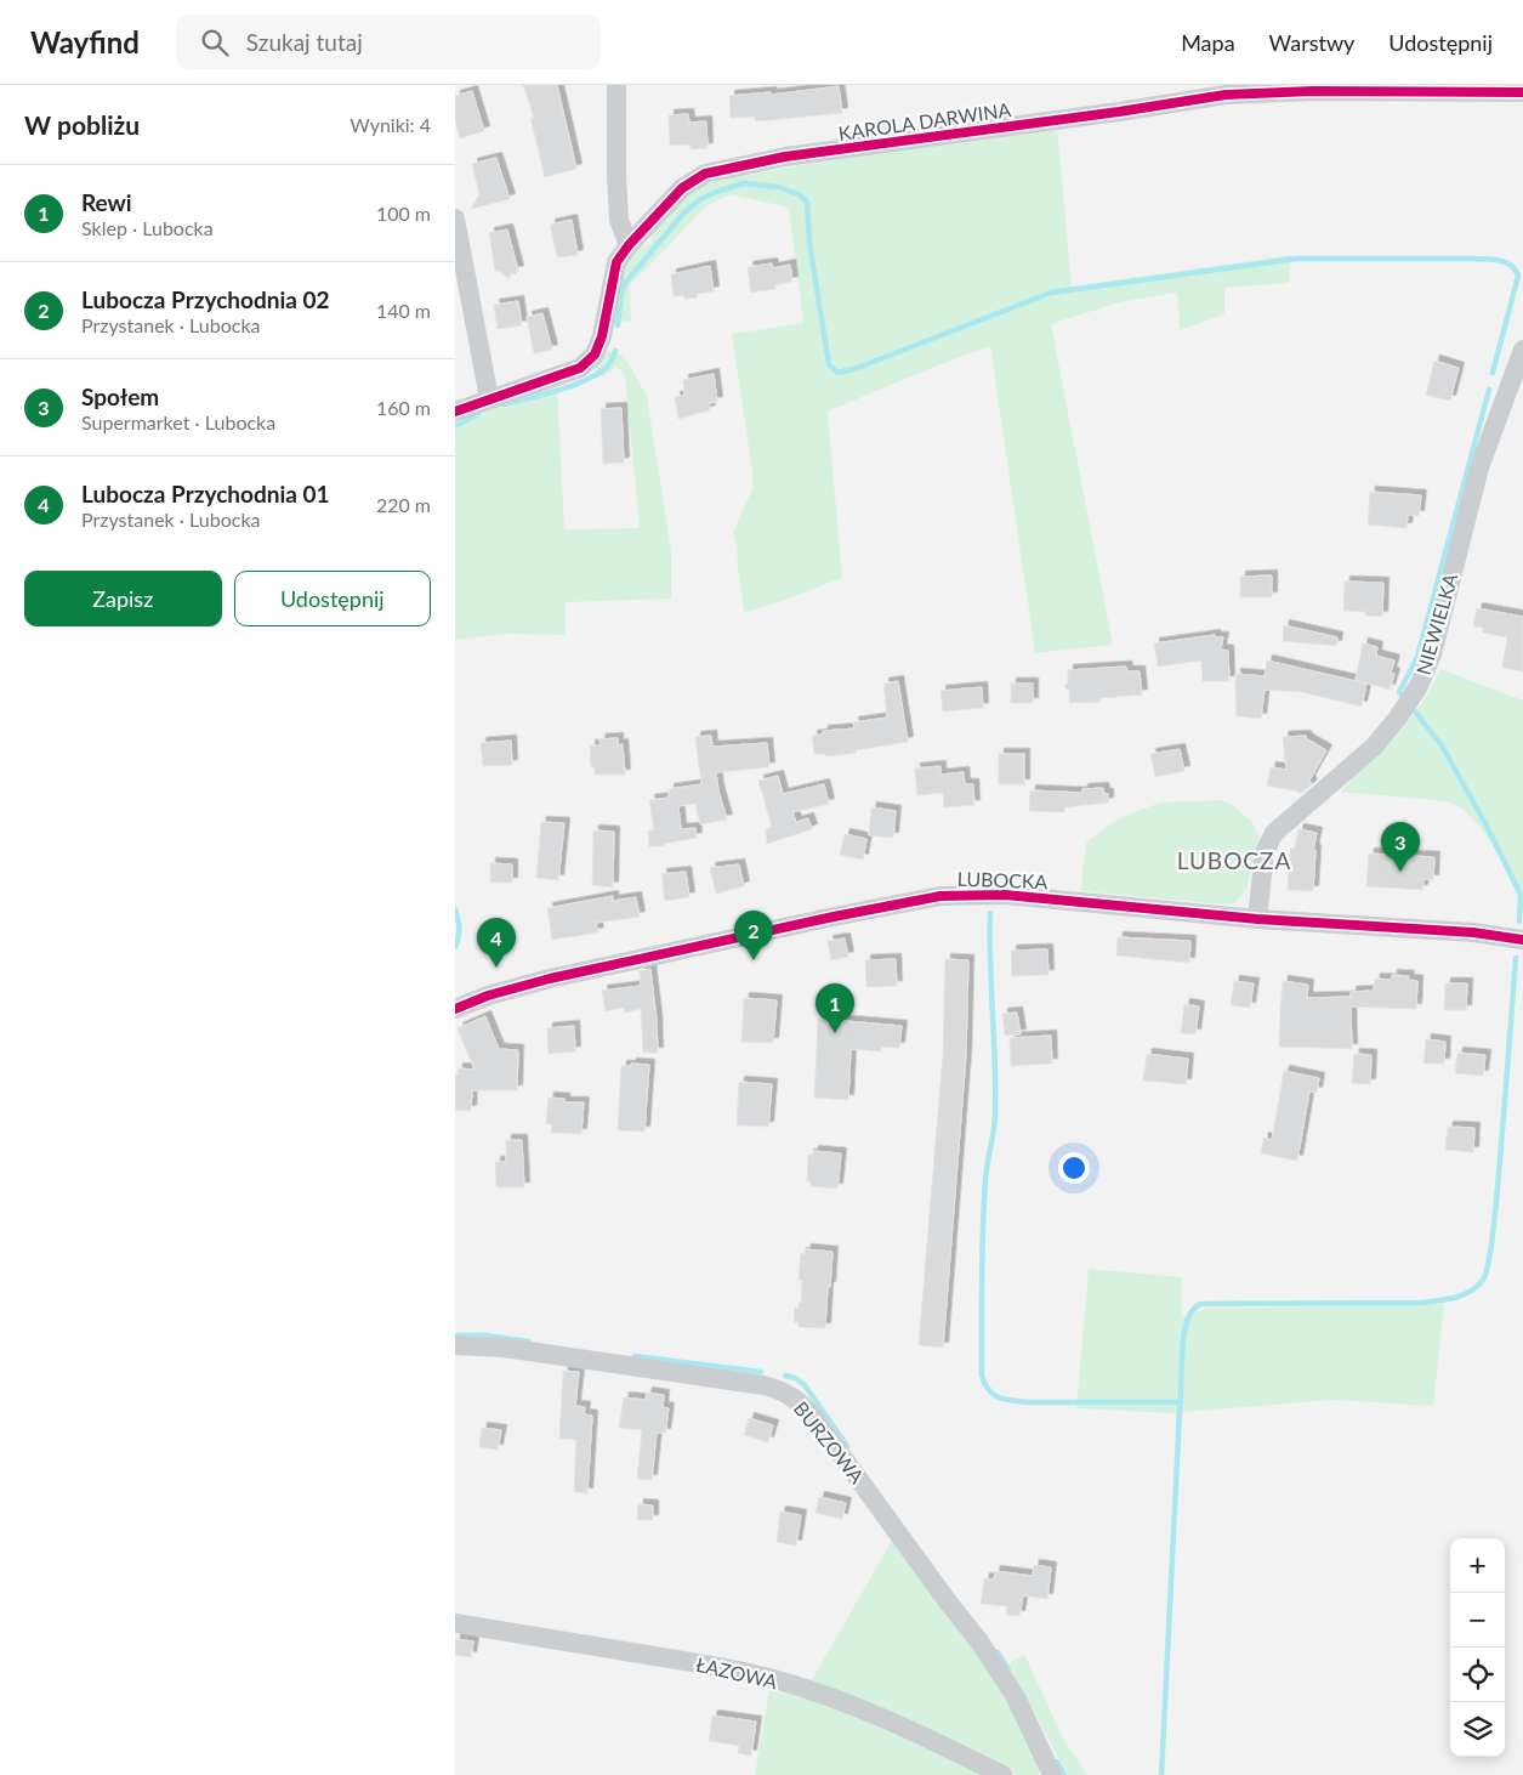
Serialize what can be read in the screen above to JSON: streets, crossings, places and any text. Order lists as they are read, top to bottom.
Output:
{
  "streets": {
    "street": [
      "KAROLA DARWINA",
      "NIEWIELKA",
      "LUBOCKA",
      "BURZOWA",
      "ŁAZOWA"
    ]
  },
  "crossings": [
    ["NIEWIELKA", "LUBOCKA"]
  ],
  "districts": ["LUBOCZA"],
  "page": {
    "header": "Wayfind",
    "search": "Szukaj tutaj",
    "nav": ["Mapa", "Warstwy", "Udostępnij"],
    "heading": ["W pobliżu", "Wyniki: 4"],
    "list": [
      {
        "mark": "1",
        "name": "Rewi",
        "note": "Sklep · Lubocka",
        "value": "100 m"
      },
      {
        "mark": "2",
        "name": "Lubocza Przychodnia 02",
        "note": "Przystanek · Lubocka",
        "value": "140 m"
      },
      {
        "mark": "3",
        "name": "Społem",
        "note": "Supermarket · Lubocka",
        "value": "160 m"
      },
      {
        "mark": "4",
        "name": "Lubocza Przychodnia 01",
        "note": "Przystanek · Lubocka",
        "value": "220 m"
      }
    ],
    "buttons": ["Zapisz", "Udostępnij"],
    "pins": [
      "3",
      "2",
      "4",
      "1"
    ],
    "map_buttons": ["+", "−"]
  }
}
